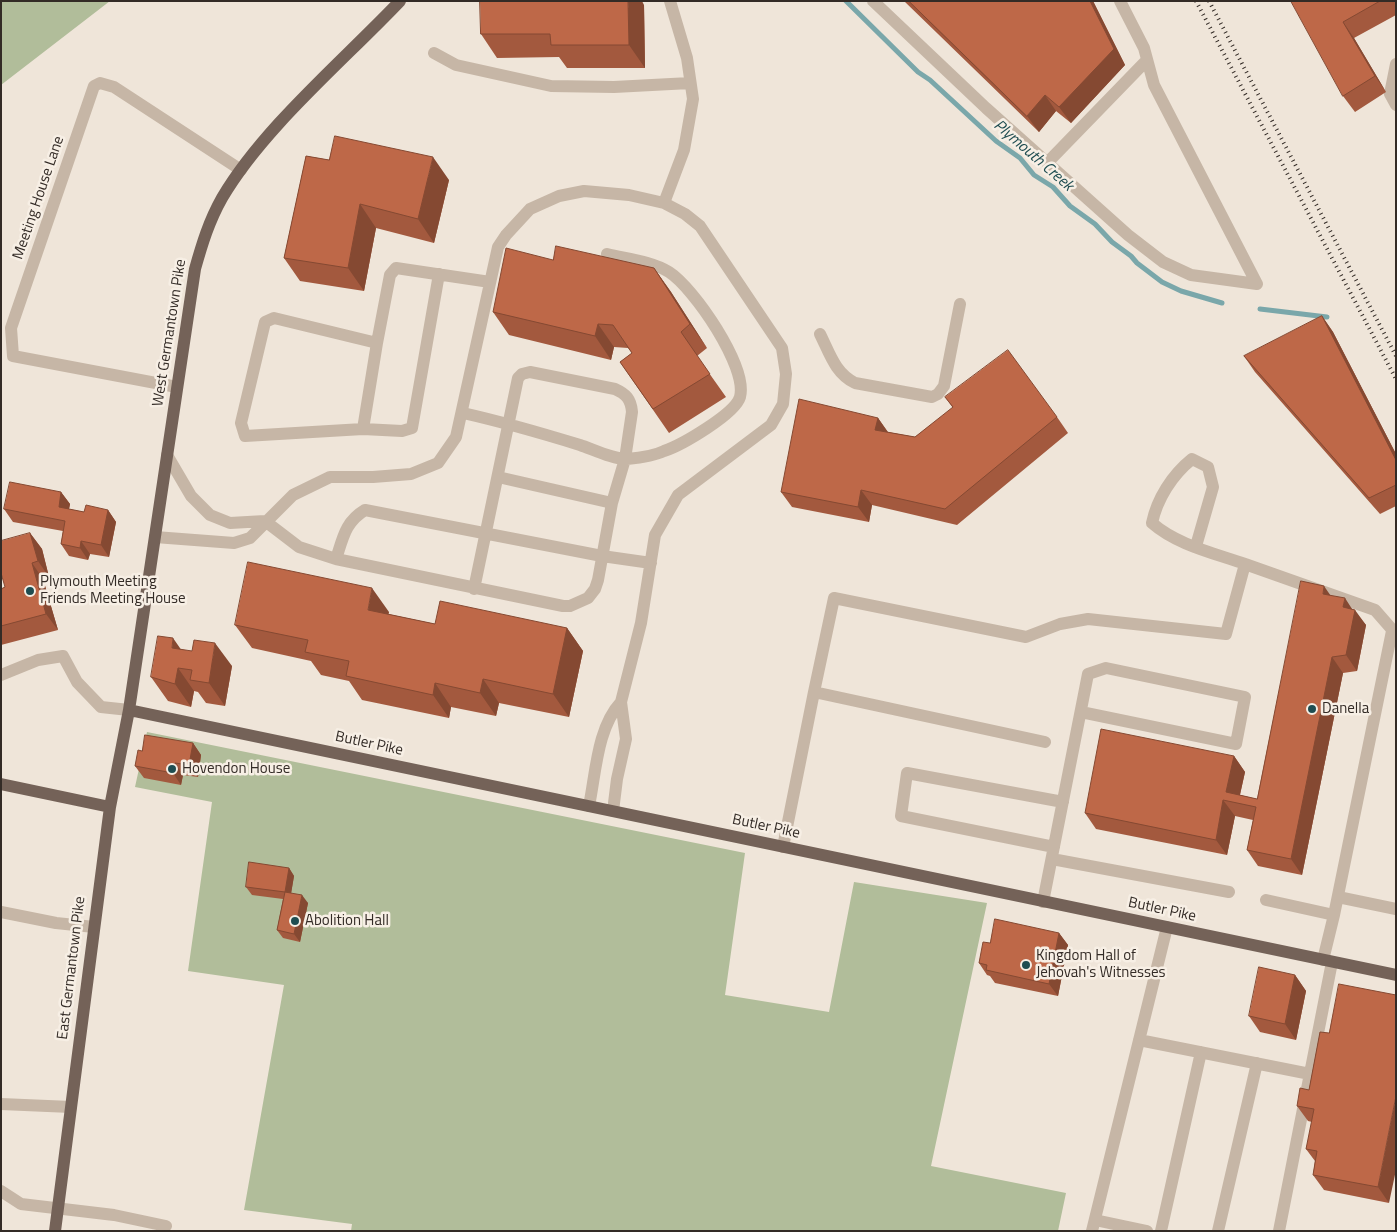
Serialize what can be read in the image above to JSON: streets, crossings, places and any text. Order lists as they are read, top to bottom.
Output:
{
  "streets": {
    "main road": ["West Germantown Pike", "Butler Pike", "East Germantown Pike"],
    "street": ["Meeting House Lane"]
  },
  "crossings": [
    ["Meeting House Lane", "West Germantown Pike"],
    ["West Germantown Pike", "Butler Pike"],
    ["West Germantown Pike", "East Germantown Pike"],
    ["Butler Pike", "East Germantown Pike"]
  ],
  "water": ["Plymouth Creek"],
  "places": [
    "Plymouth Meeting Friends Meeting House",
    "Danella",
    "Hovendon House",
    "Abolition Hall",
    "Kingdom Hall of Jehovah's Witnesses"
  ]
}
